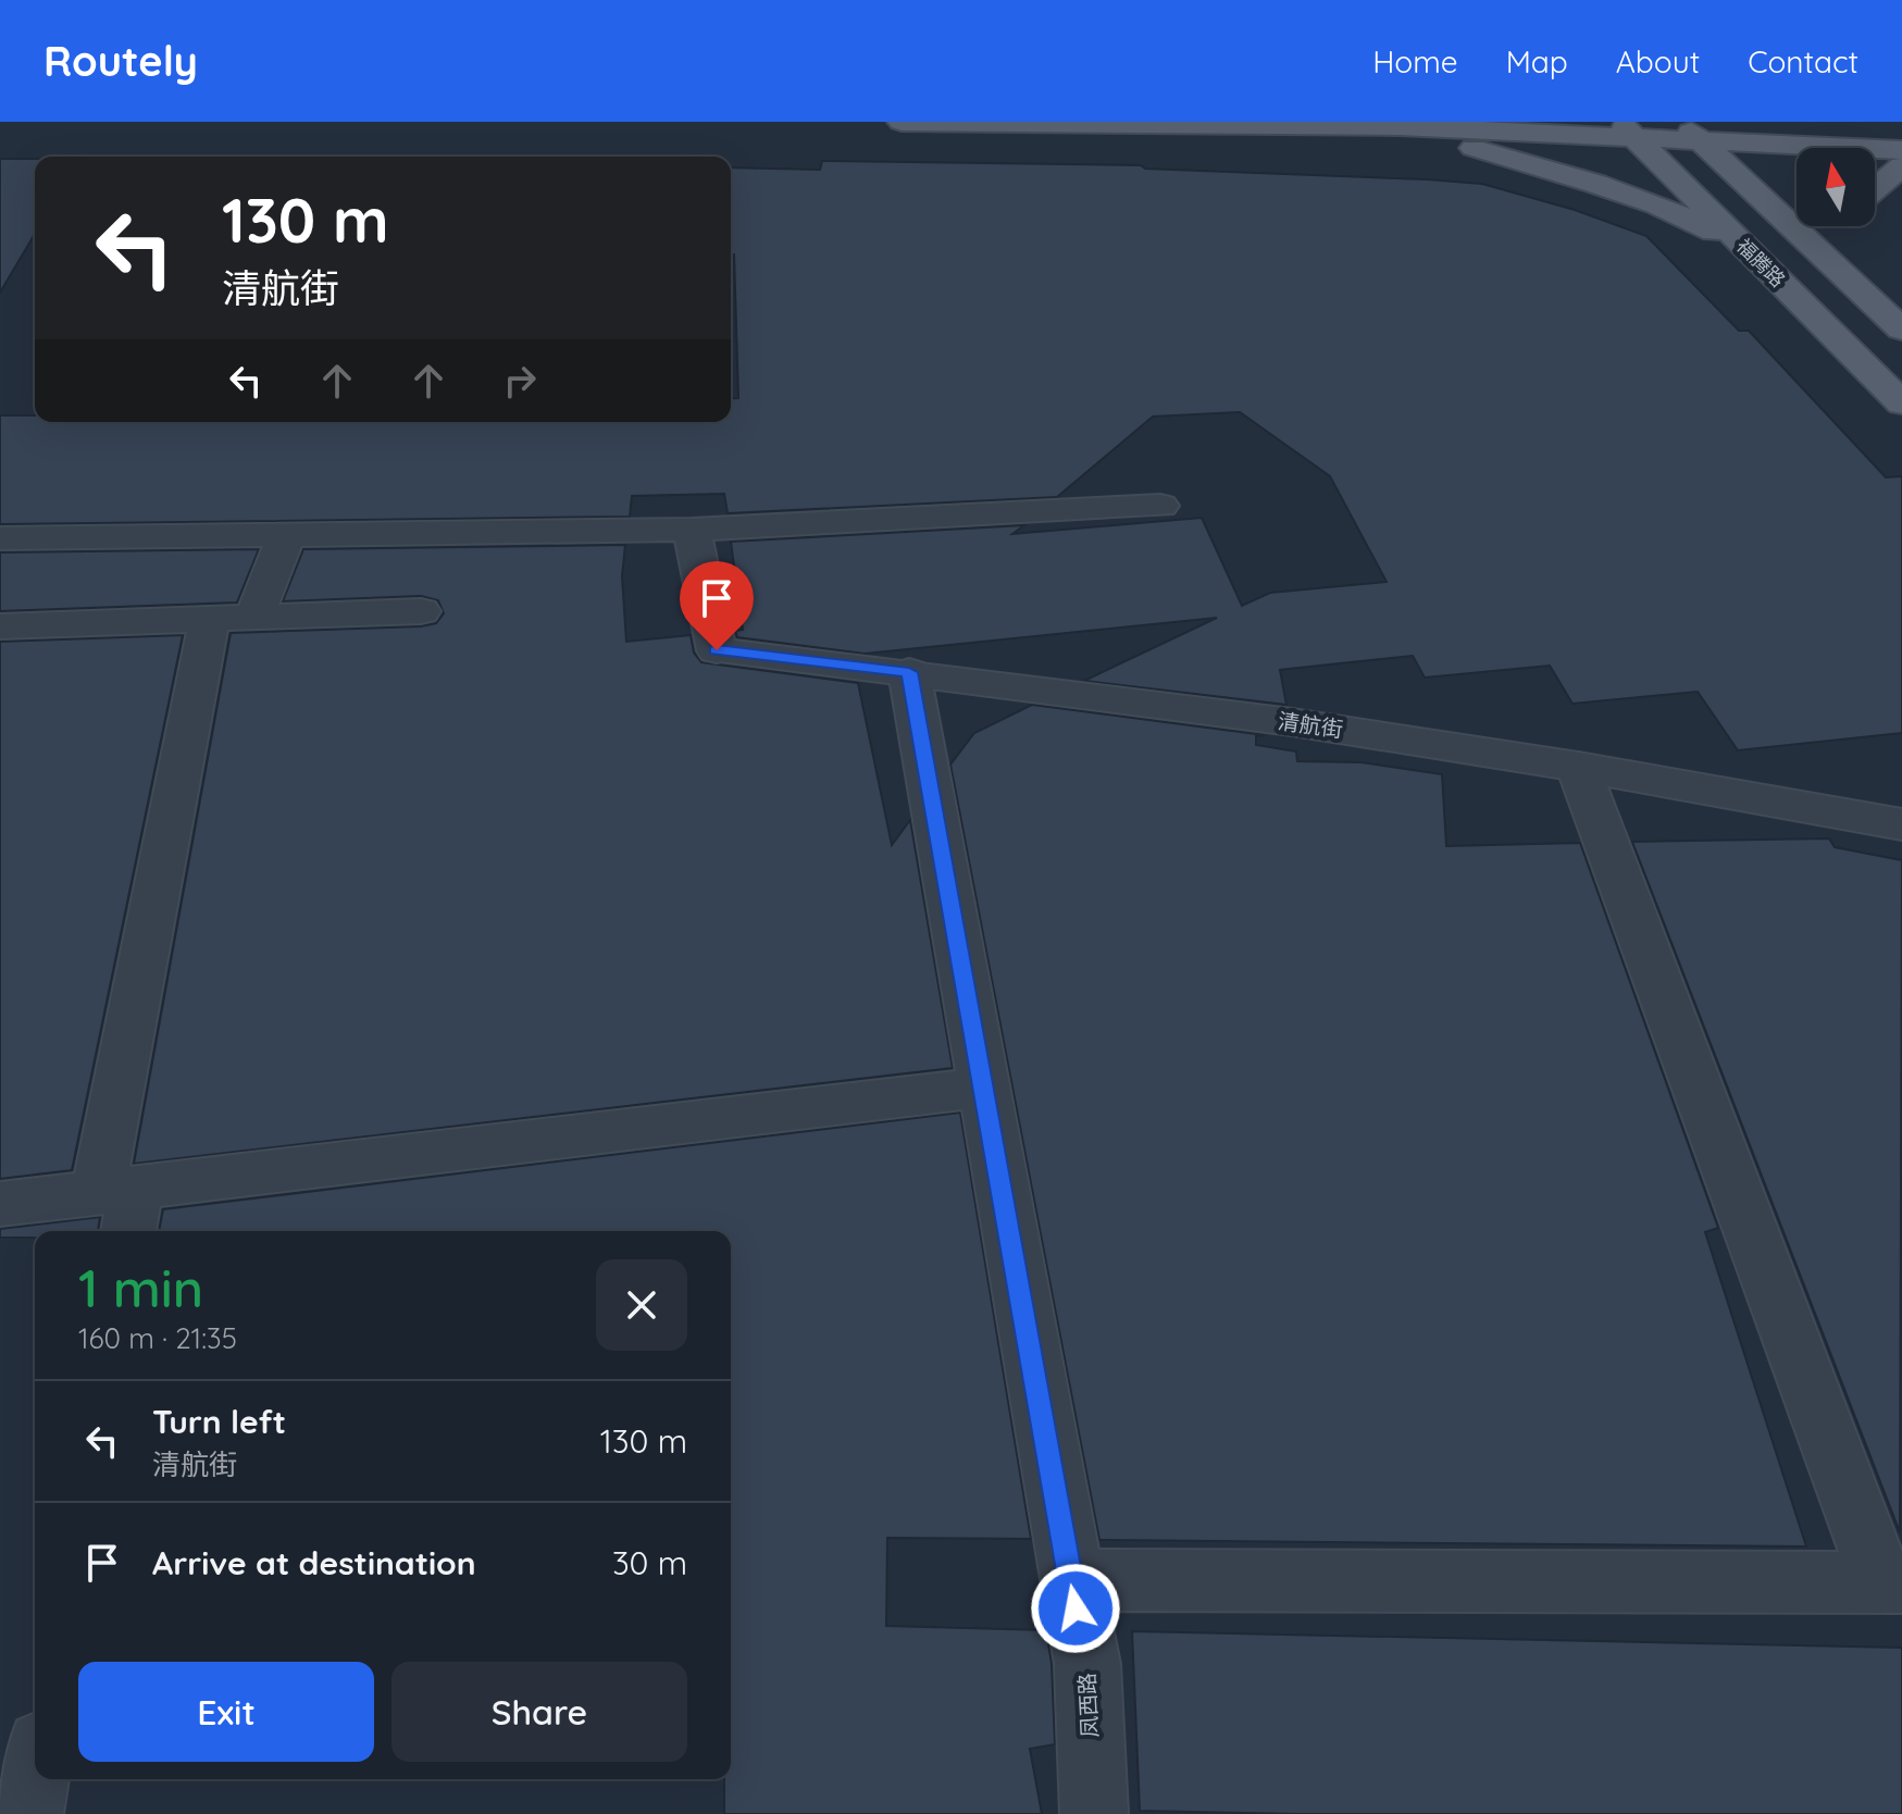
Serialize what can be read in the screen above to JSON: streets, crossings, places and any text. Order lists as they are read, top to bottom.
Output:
{
  "streets": {
    "main road": ["福腾路"],
    "street": ["清航街", "凤西路"]
  },
  "crossings": [
    ["清航街", "凤西路"]
  ],
  "north": "top",
  "page": {
    "header": "Routely",
    "nav": [
      "Home",
      "Map",
      "About",
      "Contact"
    ],
    "turn": ["130 m", "清航街"],
    "heading": ["1 min", "160 m · 21:35"],
    "list": [
      {
        "name": "Turn left",
        "note": "清航街",
        "value": "130 m"
      },
      {
        "name": "Arrive at destination",
        "value": "30 m"
      }
    ],
    "buttons": ["Exit", "Share"]
  }
}
